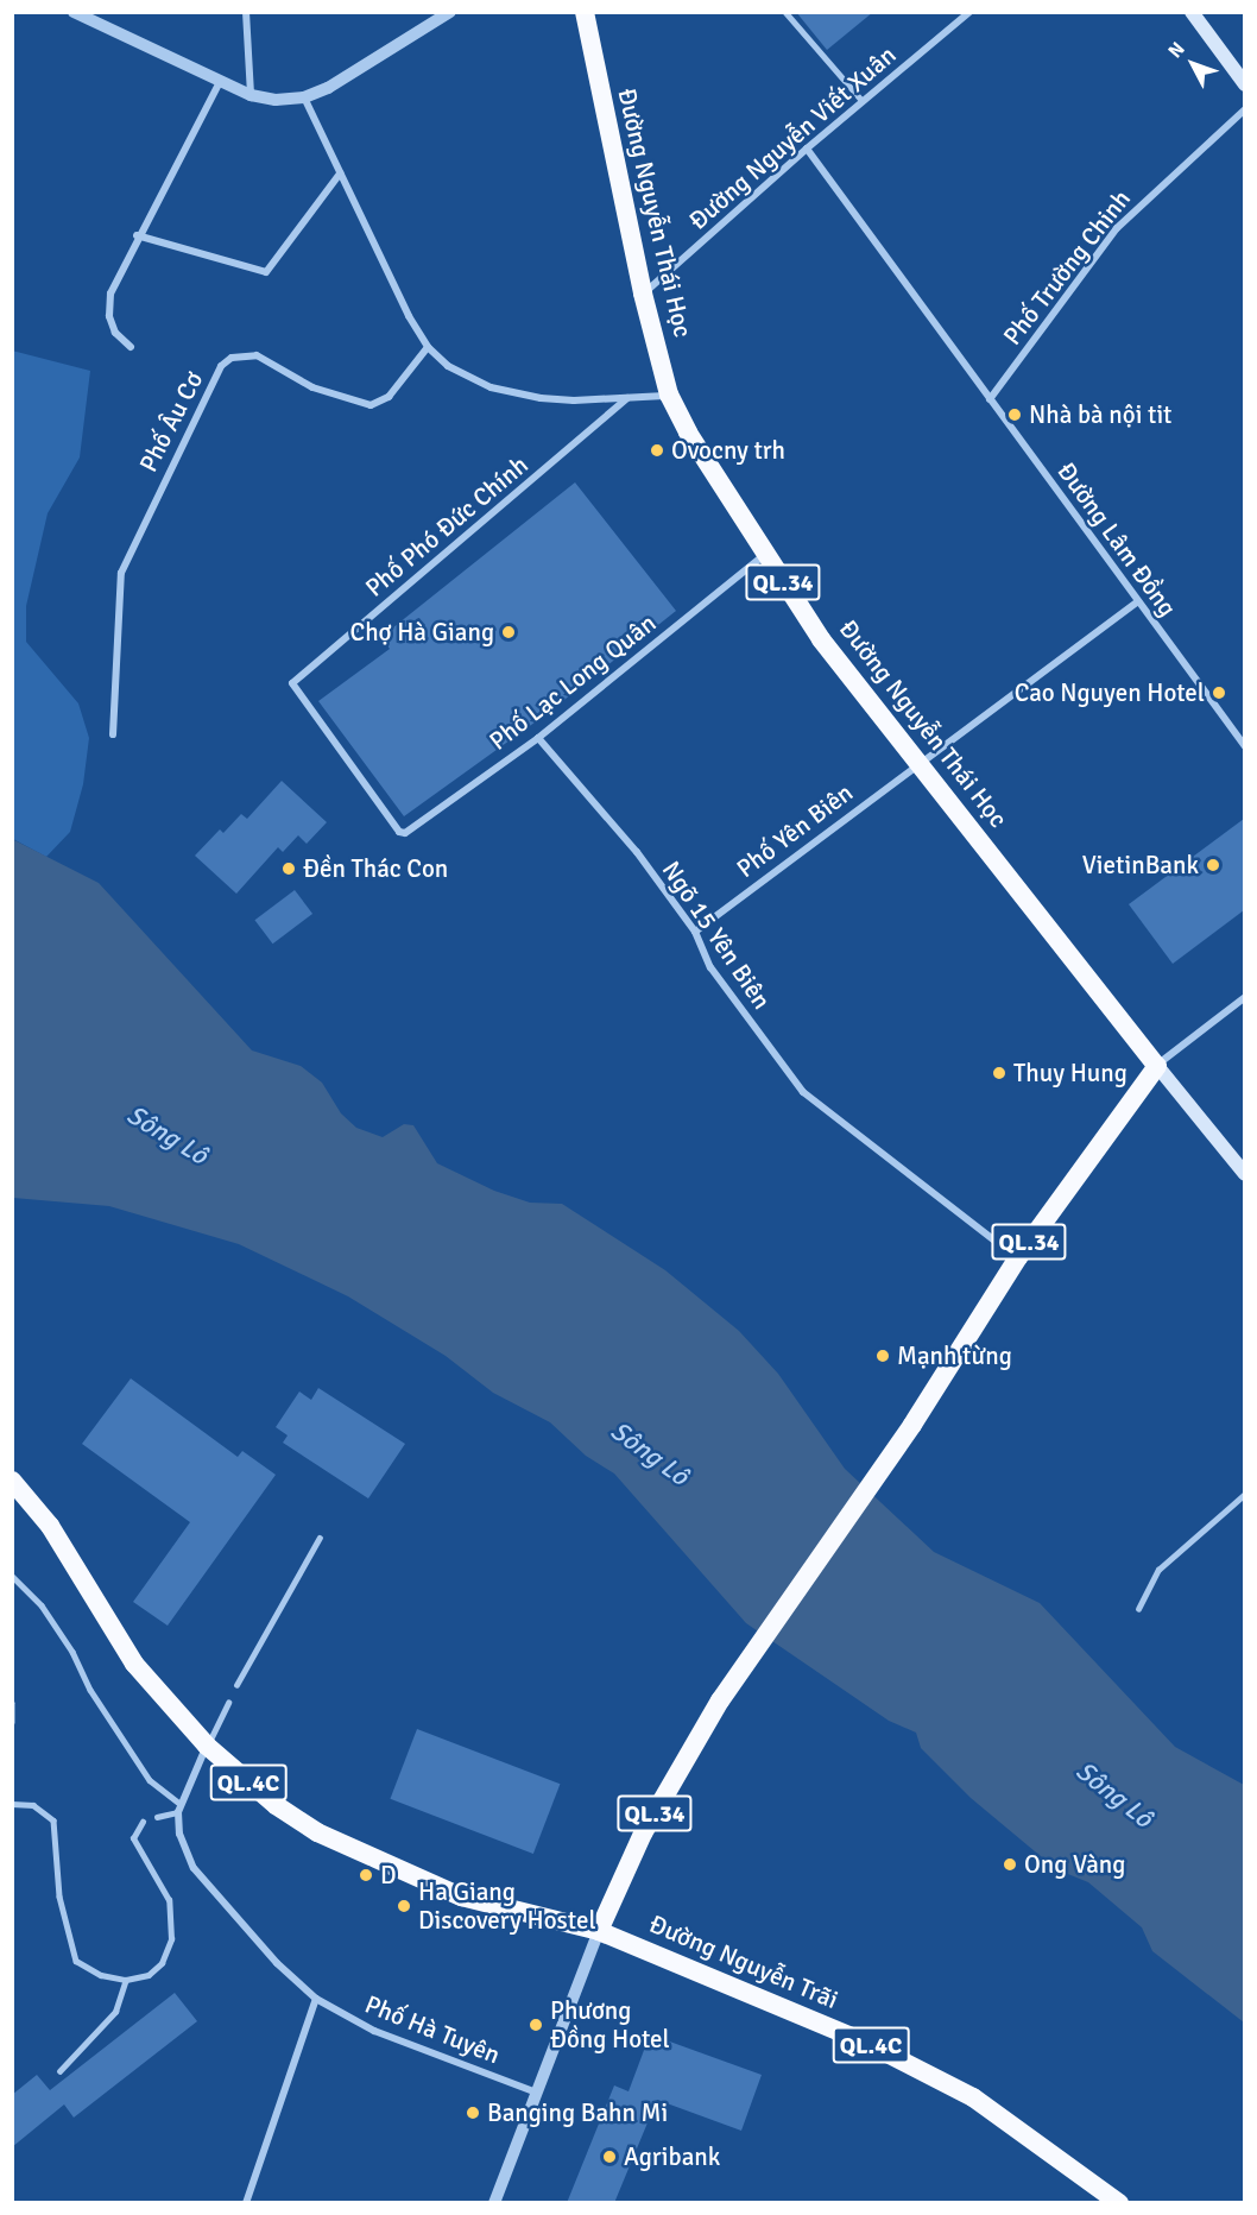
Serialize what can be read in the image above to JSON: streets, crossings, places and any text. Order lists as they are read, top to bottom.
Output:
{
  "streets": {
    "highway": [
      "Đường Nguyễn Thái Học",
      "QL.34",
      "QL.4C",
      "Đường Nguyễn Trãi"
    ],
    "street": [
      "Đường Nguyễn Viết Xuân",
      "Phố Trường Chinh",
      "Phố Âu Cơ",
      "Phố Phó Đức Chính",
      "Đường Lâm Đồng",
      "Phố Lạc Long Quân",
      "Phố Yên Biên",
      "Ngõ 15 Yên Biên",
      "Phố Hà Tuyên"
    ]
  },
  "crossings": [
    ["Đường Nguyễn Viết Xuân", "Đường Nguyễn Thái Học"],
    ["Đường Nguyễn Viết Xuân", "Đường Lâm Đồng"],
    ["Đường Nguyễn Thái Học", "QL.34"],
    ["Đường Nguyễn Thái Học", "Phố Lạc Long Quân"],
    ["Đường Nguyễn Thái Học", "Phố Yên Biên"],
    ["Phố Trường Chinh", "Đường Lâm Đồng"],
    ["Phố Phó Đức Chính", "Phố Lạc Long Quân"],
    ["Đường Lâm Đồng", "Phố Yên Biên"],
    ["QL.34", "Ngõ 15 Yên Biên"],
    ["QL.34", "QL.4C"],
    ["QL.34", "Đường Nguyễn Trãi"],
    ["Phố Lạc Long Quân", "Ngõ 15 Yên Biên"],
    ["Phố Yên Biên", "Ngõ 15 Yên Biên"],
    ["QL.4C", "Đường Nguyễn Trãi"]
  ],
  "water": ["Sông Lô"],
  "places": [
    "Nhà bà nội tit",
    "Ovocny trh",
    "Chợ Hà Giang",
    "Cao Nguyen Hotel",
    "VietinBank",
    "Đền Thác Con",
    "Thuy Hung",
    "Mạnh từng",
    "Ong Vàng",
    "D",
    "Ha Giang Discovery Hostel",
    "Phương Đồng Hotel",
    "Banging Bahn Mi",
    "Agribank"
  ],
  "north": "top left"
}
